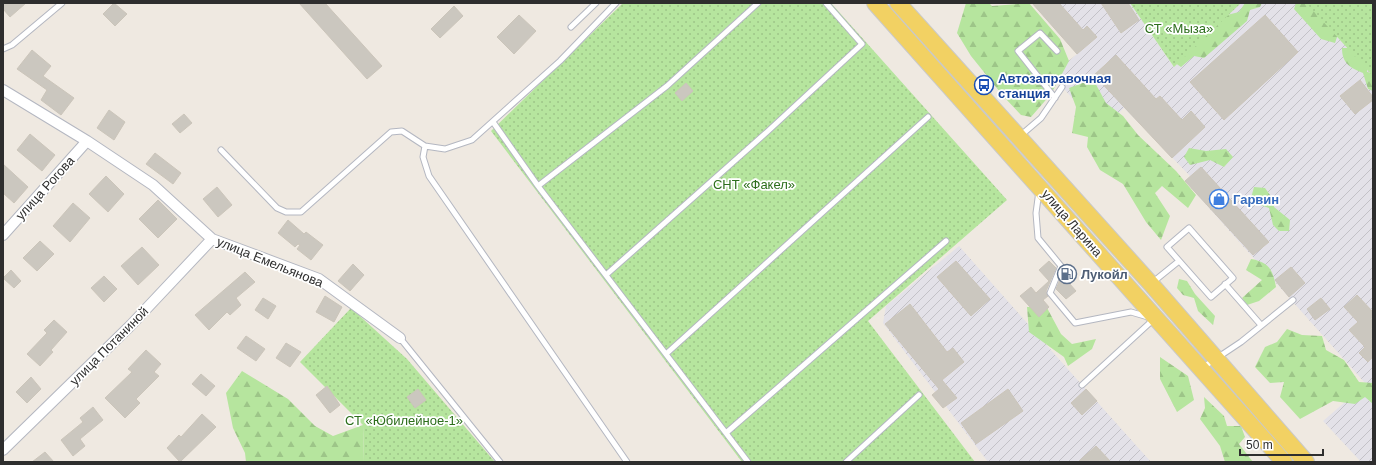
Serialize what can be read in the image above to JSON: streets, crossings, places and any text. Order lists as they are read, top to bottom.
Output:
{
  "streets": {
    "main road": ["улица Ларина"],
    "street": ["улица Рогова", "улица Емельянова", "улица Потаниной"]
  },
  "crossings": [
    ["улица Рогова", "улица Емельянова"],
    ["улица Емельянова", "улица Потаниной"]
  ],
  "parks": ["СТ «Мыза»", "СНТ «Факел»", "СТ «Юбилейное-1»"],
  "places": {
    "bus stop": ["Автозаправочная станция"],
    "shop": ["Гарвин"],
    "fuel station": ["Лукойл"]
  },
  "scale_bar": "50 m"
}
